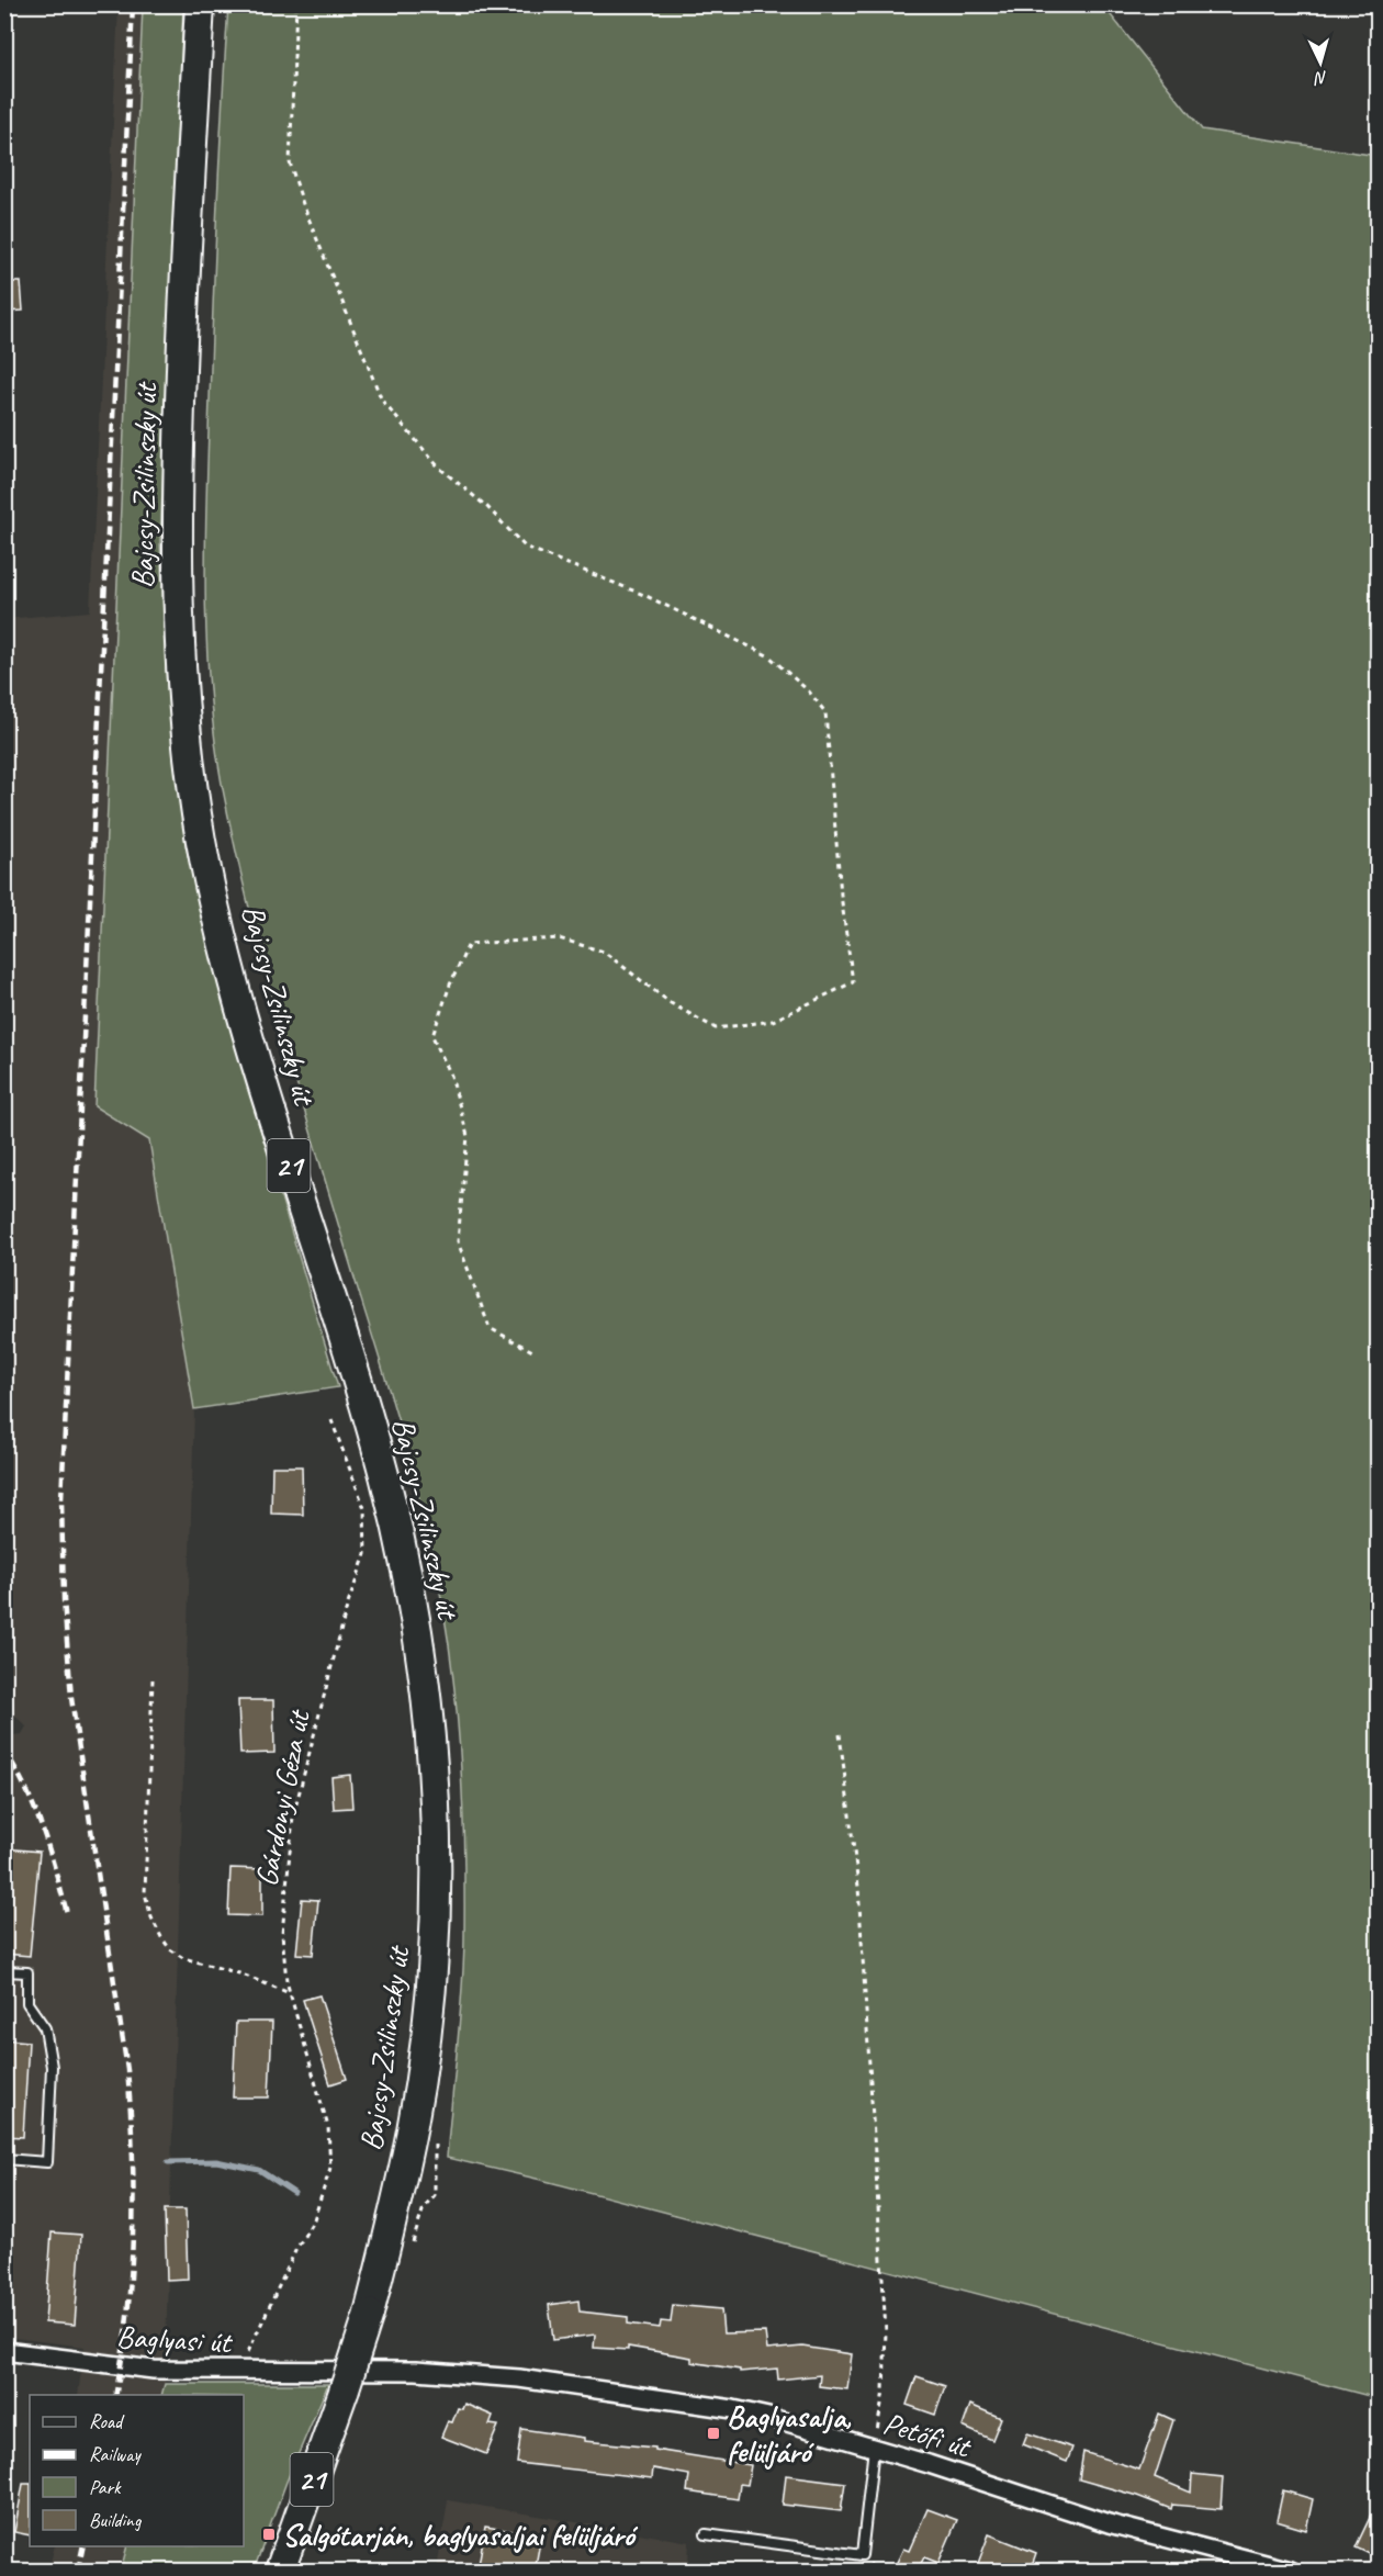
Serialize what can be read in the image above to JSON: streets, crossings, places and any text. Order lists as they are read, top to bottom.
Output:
{
  "streets": {
    "main road": ["Bajcsy-Zsilinszky út", "21"],
    "street": ["Baglyasi út", "Petőfi út"],
    "path": ["Gárdonyi Géza út"]
  },
  "crossings": [
    ["Bajcsy-Zsilinszky út", "21"],
    ["Bajcsy-Zsilinszky út", "Baglyasi út"],
    ["Bajcsy-Zsilinszky út", "Petőfi út"],
    ["21", "Baglyasi út"],
    ["21", "Petőfi út"],
    ["Gárdonyi Géza út", "Baglyasi út"],
    ["Baglyasi út", "Petőfi út"]
  ],
  "places": {
    "transit": ["Baglyasalja, felüljáró", "Salgótarján, baglyasaljai felüljáró"]
  },
  "legend": [
    "Road",
    "Railway",
    "Park",
    "Building"
  ],
  "north": "bottom"
}
